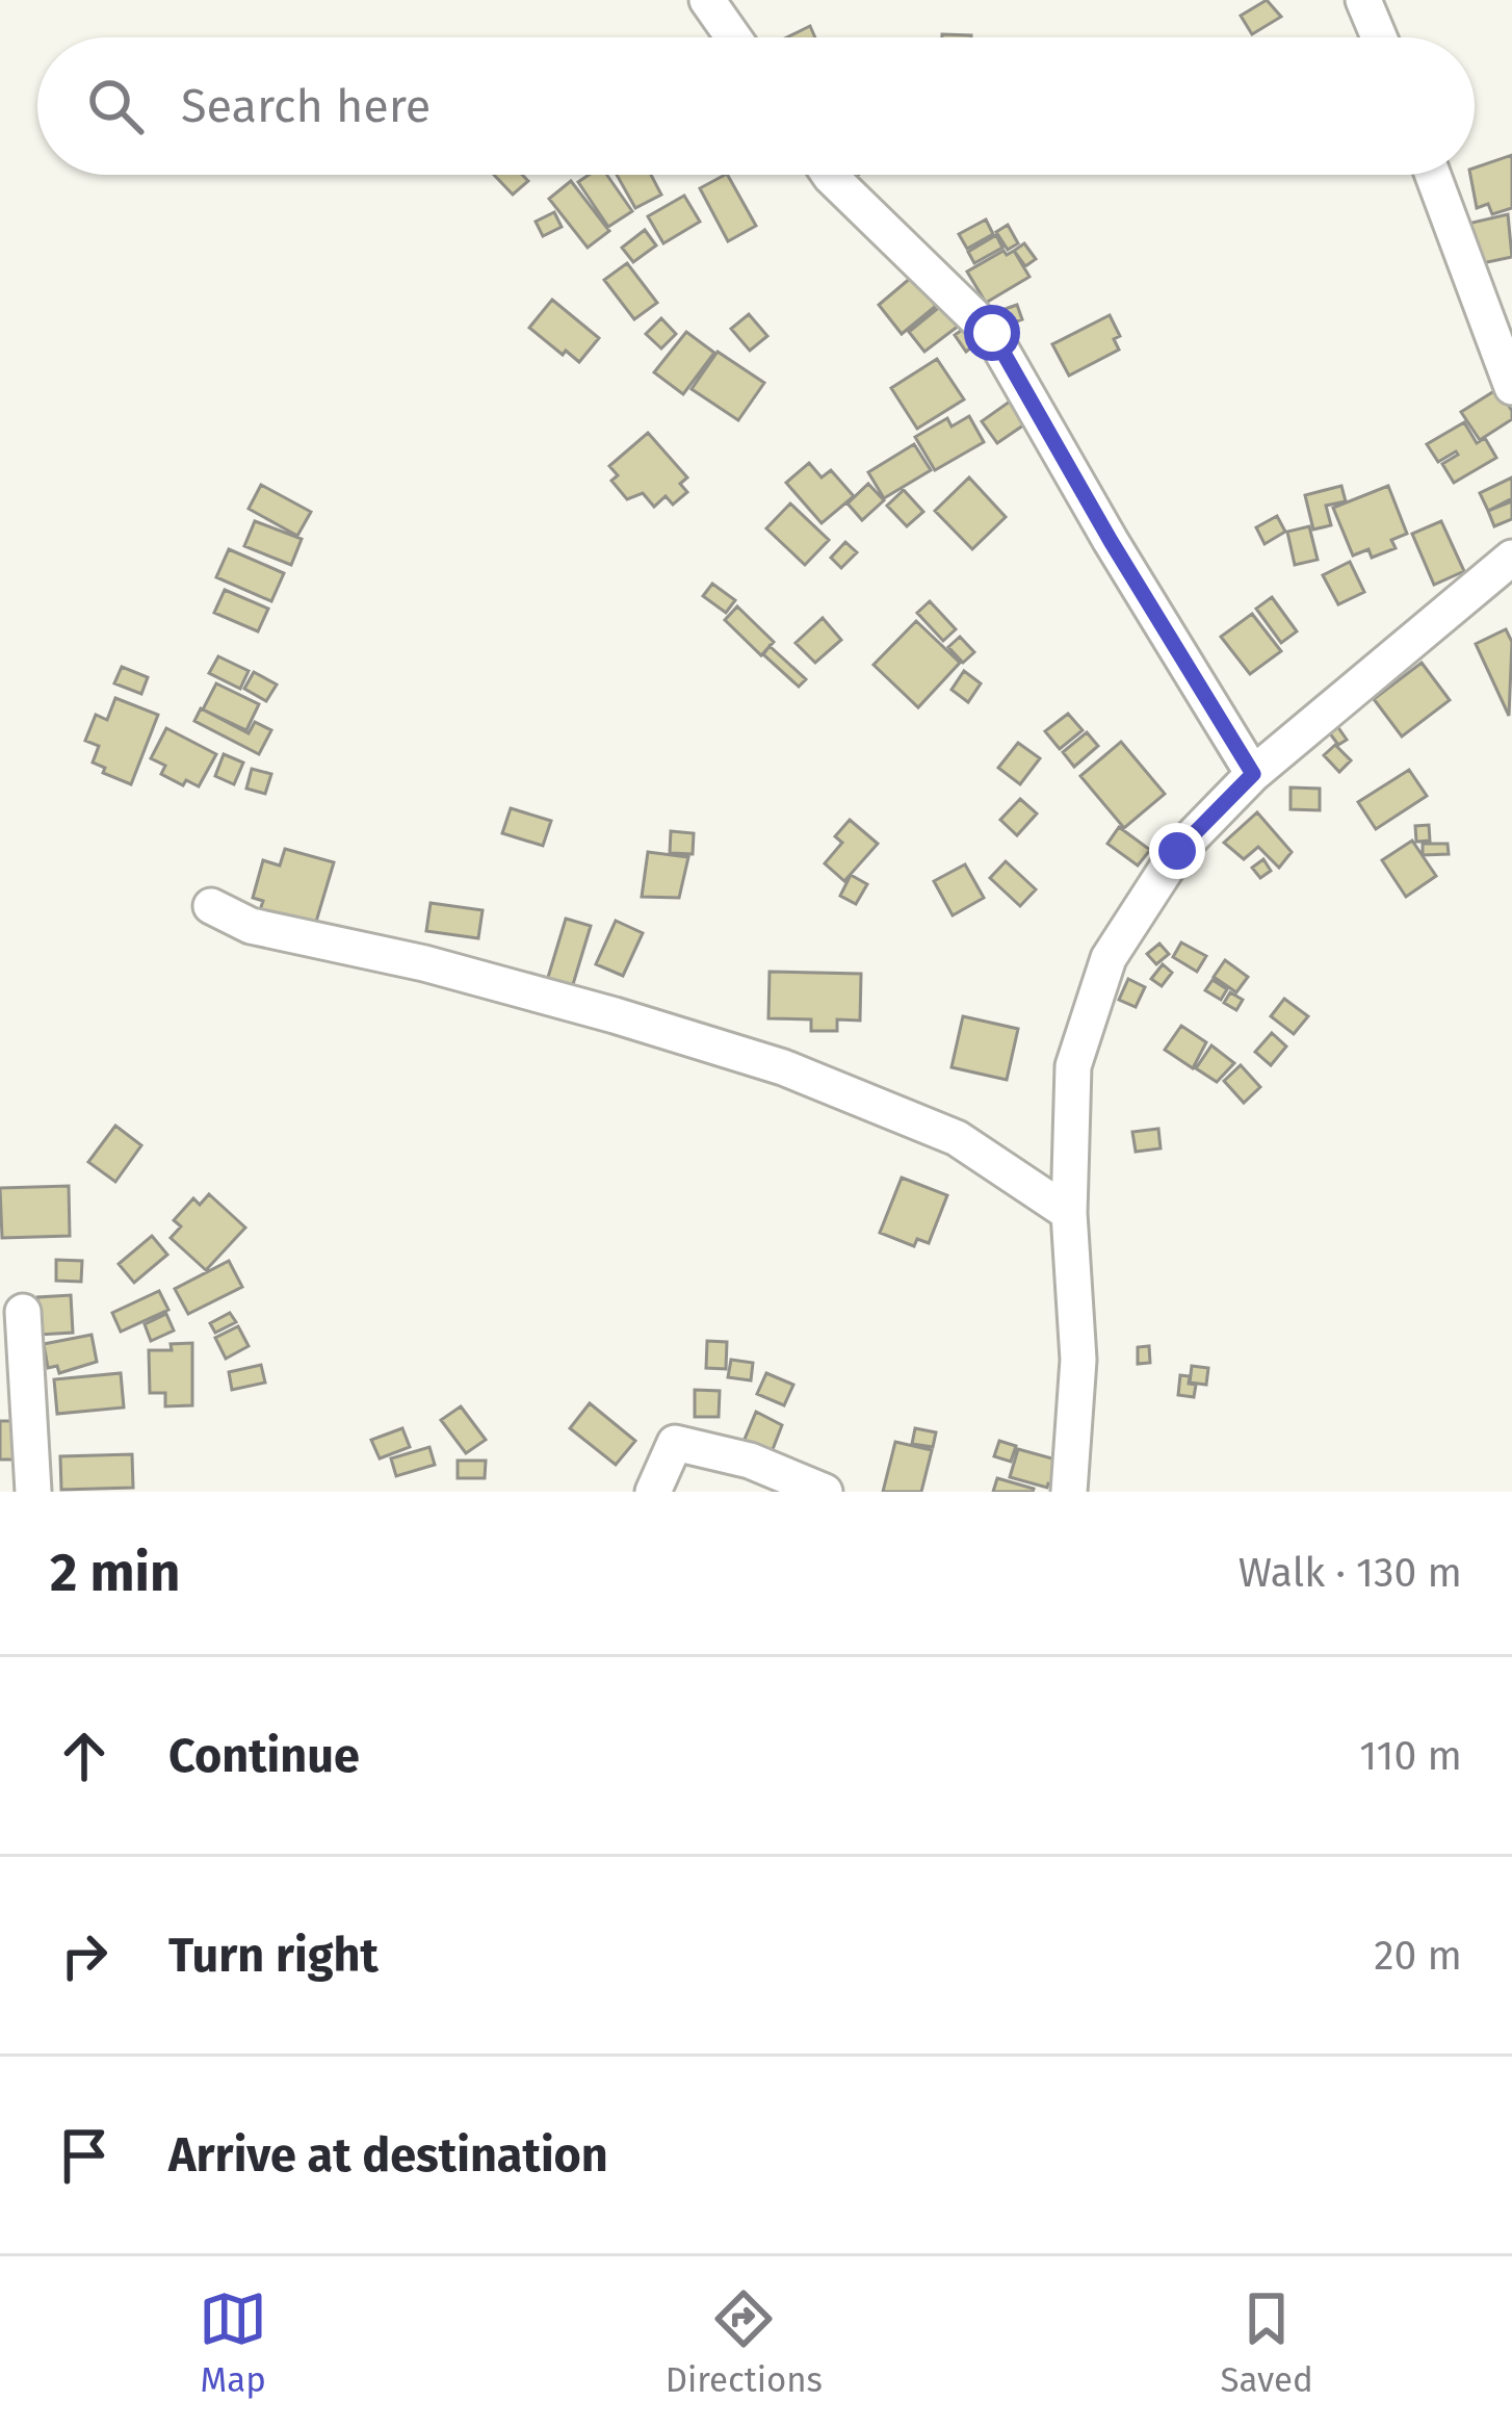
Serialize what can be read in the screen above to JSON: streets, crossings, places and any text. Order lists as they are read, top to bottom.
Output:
{
  "page": {
    "search": "Search here",
    "heading": ["2 min", "Walk · 130 m"],
    "list": [
      ["Continue", "110 m"],
      ["Turn right", "20 m"],
      "Arrive at destination"
    ],
    "nav": ["Map", "Directions", "Saved"]
  }
}
